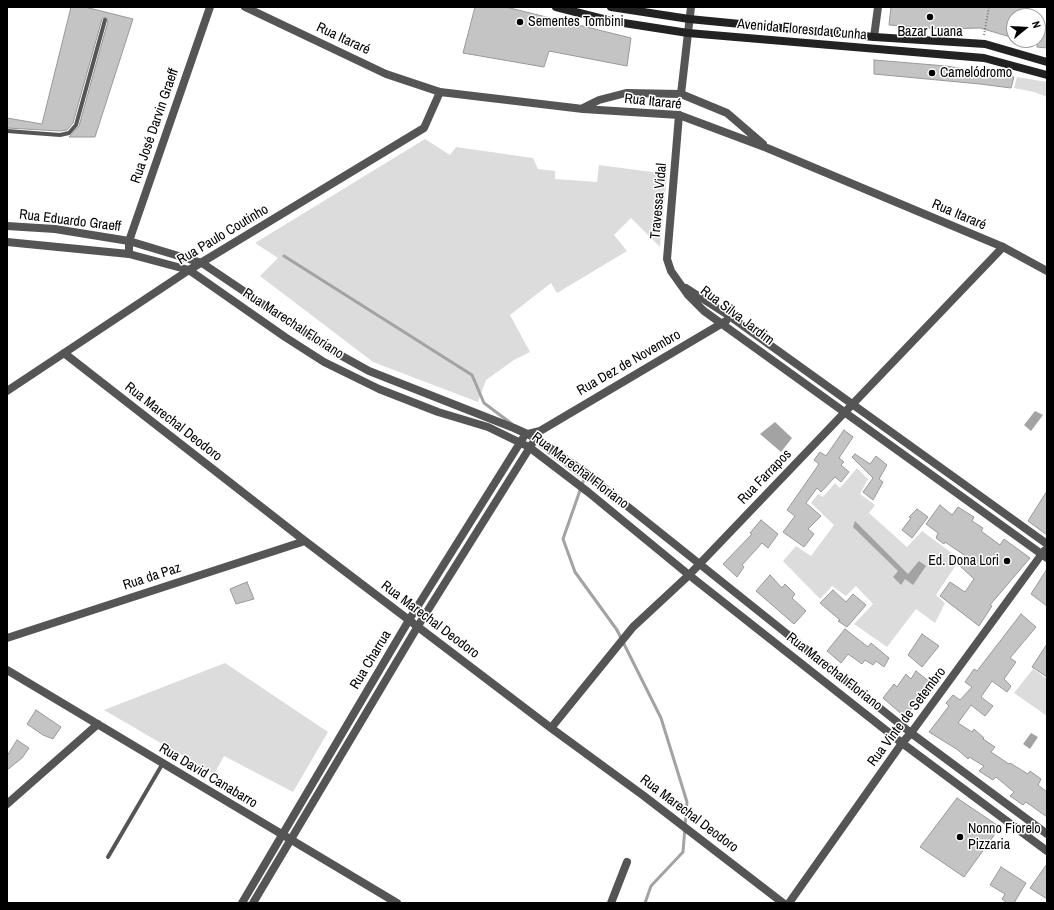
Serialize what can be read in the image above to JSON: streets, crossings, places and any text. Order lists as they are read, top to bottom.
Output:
{
  "streets": {
    "main road": ["Avenida Flores da Cunha"],
    "street": [
      "Rua Itararé",
      "Rua José Darvin Graeff",
      "Travessa Vidal",
      "Rua Eduardo Graeff",
      "Rua Paulo Coutinho",
      "Rua Silva Jardim",
      "Rua Marechal Floriano",
      "Rua Dez de Novembro",
      "Rua Marechal Deodoro",
      "Rua Farrapos",
      "Rua da Paz",
      "Rua Charrua",
      "Rua Vinte de Setembro",
      "Rua David Canabarro"
    ]
  },
  "crossings": [
    ["Rua Itararé", "Travessa Vidal"],
    ["Rua Itararé", "Rua Paulo Coutinho"],
    ["Rua Itararé", "Rua Farrapos"],
    ["Rua José Darvin Graeff", "Rua Eduardo Graeff"],
    ["Rua José Darvin Graeff", "Rua Marechal Floriano"],
    ["Travessa Vidal", "Rua Silva Jardim"],
    ["Rua Eduardo Graeff", "Rua Marechal Floriano"],
    ["Rua Paulo Coutinho", "Rua Marechal Floriano"],
    ["Rua Paulo Coutinho", "Rua Marechal Deodoro"],
    ["Rua Silva Jardim", "Rua Dez de Novembro"],
    ["Rua Silva Jardim", "Rua Farrapos"],
    ["Rua Silva Jardim", "Rua Vinte de Setembro"],
    ["Rua Marechal Floriano", "Rua Dez de Novembro"],
    ["Rua Marechal Floriano", "Rua Farrapos"],
    ["Rua Marechal Floriano", "Rua Charrua"],
    ["Rua Marechal Floriano", "Rua Vinte de Setembro"],
    ["Rua Dez de Novembro", "Rua Charrua"],
    ["Rua Marechal Deodoro", "Rua Farrapos"],
    ["Rua Marechal Deodoro", "Rua da Paz"],
    ["Rua Marechal Deodoro", "Rua Charrua"],
    ["Rua Charrua", "Rua David Canabarro"]
  ],
  "places": [
    "Bazar Luana",
    "Sementes Tombini",
    "Camelódromo",
    "Ed. Dona Lori",
    "Nonno Fiorelo Pizzaria"
  ],
  "north": "right"
}
